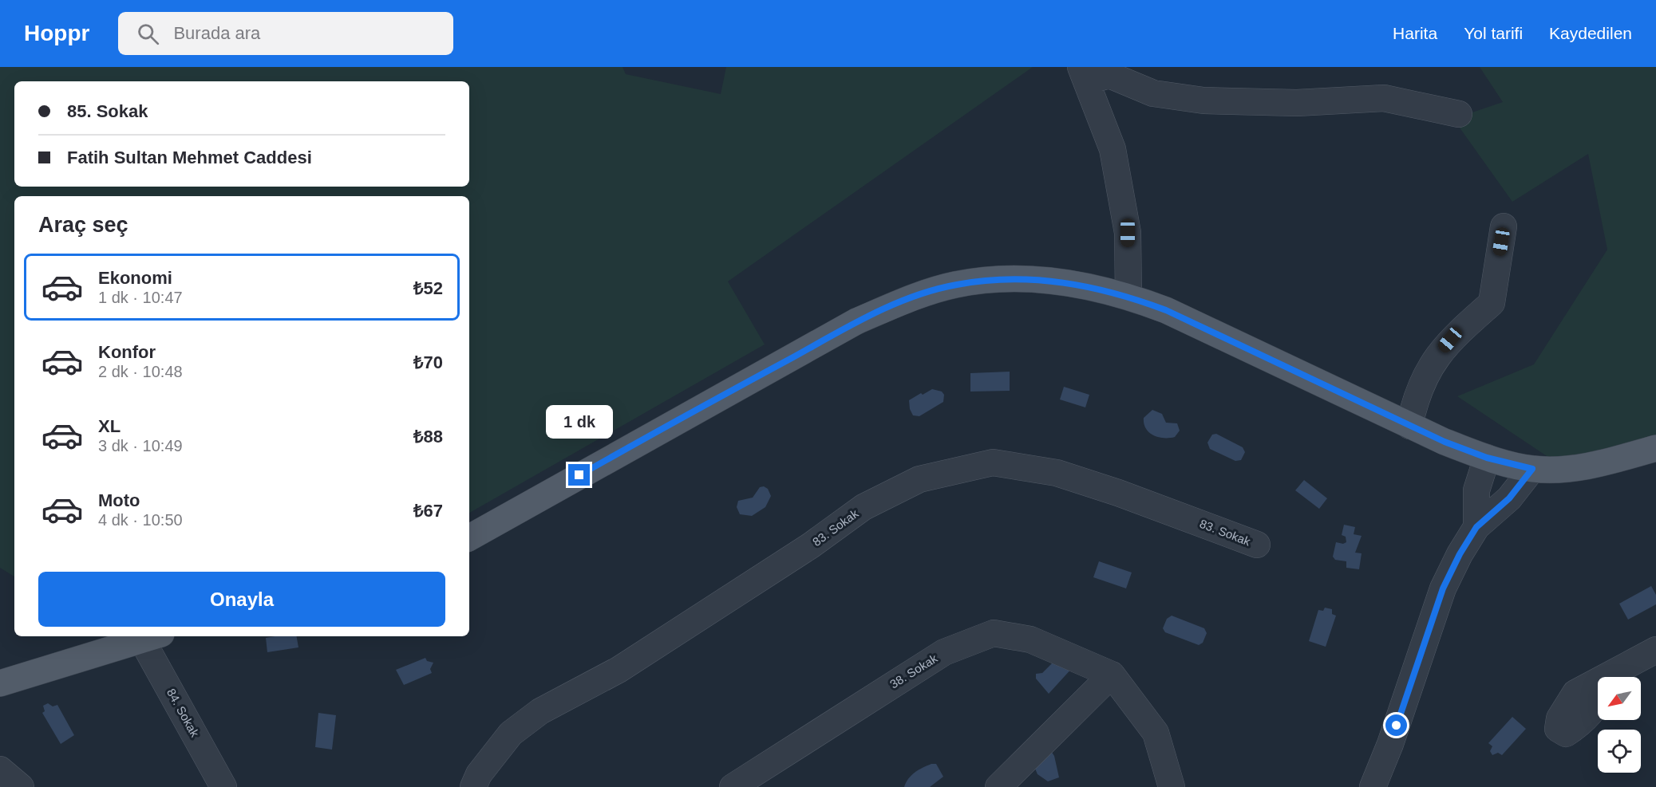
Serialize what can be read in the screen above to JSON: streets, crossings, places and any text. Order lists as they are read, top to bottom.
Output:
{
  "streets": {
    "street": ["83. Sokak", "38. Sokak", "84. Sokak"]
  },
  "north": "bottom left",
  "page": {
    "header": "Hoppr",
    "search": "Burada ara",
    "nav": ["Harita", "Yol tarifi", "Kaydedilen"],
    "banner": ["85. Sokak", "Fatih Sultan Mehmet Caddesi"],
    "heading": "Araç seç",
    "list": [
      {
        "name": "Ekonomi",
        "note": "1 dk · 10:47",
        "value": "₺52"
      },
      {
        "name": "Konfor",
        "note": "2 dk · 10:48",
        "value": "₺70"
      },
      {
        "name": "XL",
        "note": "3 dk · 10:49",
        "value": "₺88"
      },
      {
        "name": "Moto",
        "note": "4 dk · 10:50",
        "value": "₺67"
      }
    ],
    "bubble": "1 dk",
    "buttons": "Onayla"
  }
}
